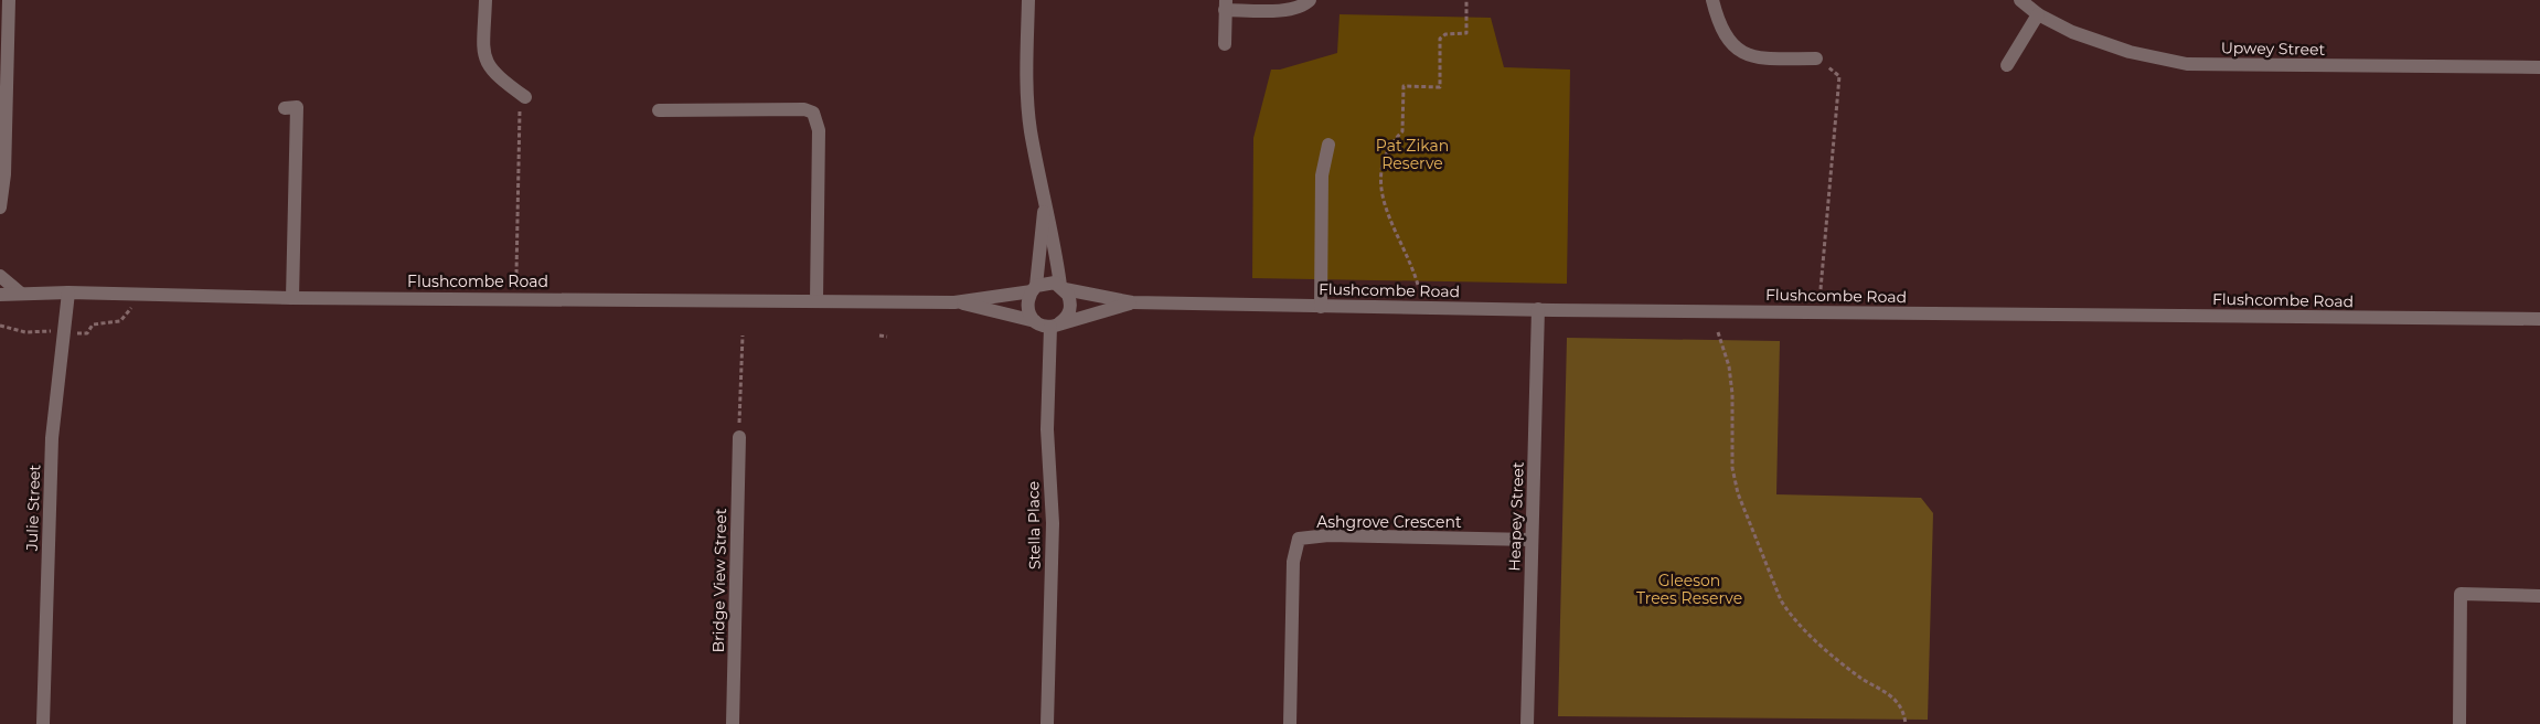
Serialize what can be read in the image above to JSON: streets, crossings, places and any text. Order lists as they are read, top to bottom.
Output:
{
  "streets": {
    "street": [
      "Upwey Street",
      "Flushcombe Road",
      "Julie Street",
      "Heapey Street",
      "Ashgrove Crescent",
      "Stella Place",
      "Bridge View Street"
    ]
  },
  "crossings": [
    ["Flushcombe Road", "Julie Street"],
    ["Flushcombe Road", "Heapey Street"],
    ["Flushcombe Road", "Stella Place"],
    ["Heapey Street", "Ashgrove Crescent"]
  ],
  "parks": ["Pat Zikan Reserve", "Gleeson Trees Reserve"]
}
